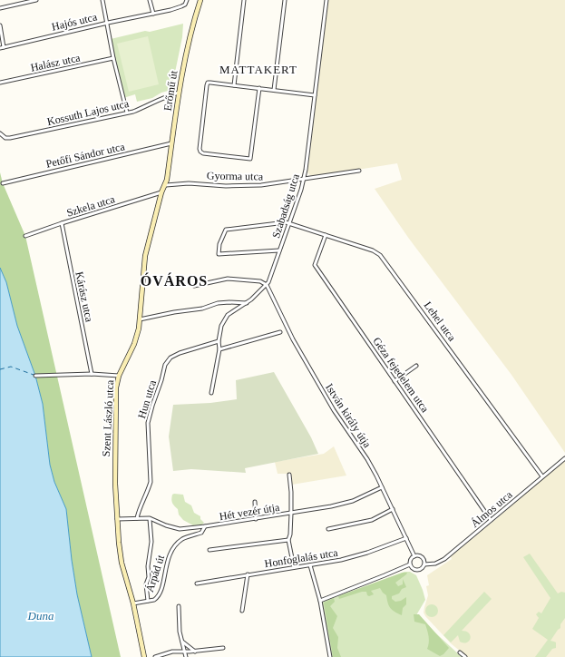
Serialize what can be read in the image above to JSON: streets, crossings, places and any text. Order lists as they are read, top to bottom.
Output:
{
  "streets": {
    "street": [
      "Hajós utca",
      "Halász utca",
      "Erőmű út",
      "Kossuth Lajos utca",
      "Petőfi Sándor utca",
      "Gyorma utca",
      "Szkela utca",
      "Szabadság utca",
      "Kárász utca",
      "Lehel utca",
      "Géza fejedelem utca",
      "Hun utca",
      "István király útja",
      "Szent László utca",
      "Álmos utca",
      "Hét vezér útja",
      "Honfoglalás utca",
      "Árpád út"
    ]
  },
  "crossings": [
    ["Erőmű út", "Kossuth Lajos utca"],
    ["Erőmű út", "Petőfi Sándor utca"],
    ["Erőmű út", "Gyorma utca"],
    ["Erőmű út", "Szent László utca"],
    ["Gyorma utca", "Szabadság utca"],
    ["Gyorma utca", "Szent László utca"],
    ["Szkela utca", "Kárász utca"],
    ["Szkela utca", "Szent László utca"],
    ["Szabadság utca", "Lehel utca"],
    ["Szabadság utca", "Hun utca"],
    ["Szabadság utca", "István király útja"],
    ["Lehel utca", "Géza fejedelem utca"],
    ["Lehel utca", "Álmos utca"],
    ["Géza fejedelem utca", "Álmos utca"],
    ["Hun utca", "Hét vezér útja"],
    ["István király útja", "Álmos utca"],
    ["István király útja", "Hét vezér útja"],
    ["István király útja", "Honfoglalás utca"],
    ["Szent László utca", "Hét vezér útja"],
    ["Szent László utca", "Árpád út"],
    ["Hét vezér útja", "Árpád út"]
  ],
  "districts": ["MATTAKERT", "ÓVÁROS"],
  "water": ["Duna"]
}
